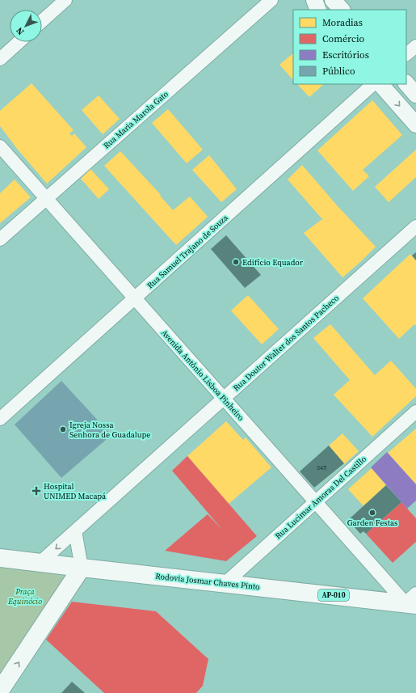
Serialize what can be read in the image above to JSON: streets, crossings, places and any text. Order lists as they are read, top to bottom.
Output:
{
  "streets": {
    "main road": ["Rodovia Josmar Chaves Pinto", "AP-010"],
    "street": [
      "Rua Maria Marola Gato",
      "Rua Samuel Trajano de Souza",
      "Rua Doutor Walter dos Santos Pacheco",
      "Avenida Antônio Lisboa Pinheiro",
      "Rua Lucimar Amoras Del Castillo"
    ]
  },
  "crossings": [
    ["Rua Maria Marola Gato", "Avenida Antônio Lisboa Pinheiro"],
    ["Rua Samuel Trajano de Souza", "Avenida Antônio Lisboa Pinheiro"],
    ["Rua Doutor Walter dos Santos Pacheco", "Avenida Antônio Lisboa Pinheiro"],
    ["Rua Doutor Walter dos Santos Pacheco", "Rodovia Josmar Chaves Pinto"],
    ["Avenida Antônio Lisboa Pinheiro", "Rua Lucimar Amoras Del Castillo"],
    ["Avenida Antônio Lisboa Pinheiro", "Rodovia Josmar Chaves Pinto"],
    ["Rua Lucimar Amoras Del Castillo", "Rodovia Josmar Chaves Pinto"]
  ],
  "parks": ["Praça Equinócio"],
  "places": {
    "other": ["Edifício Equador", "Igreja Nossa Senhora de Guadalupe", "Garden Festas"],
    "health": ["Hospital UNIMED Macapá"]
  },
  "house_numbers": ["345"],
  "legend": [
    "Moradias",
    "Comércio",
    "Escritórios",
    "Público"
  ],
  "north": "bottom left"
}
